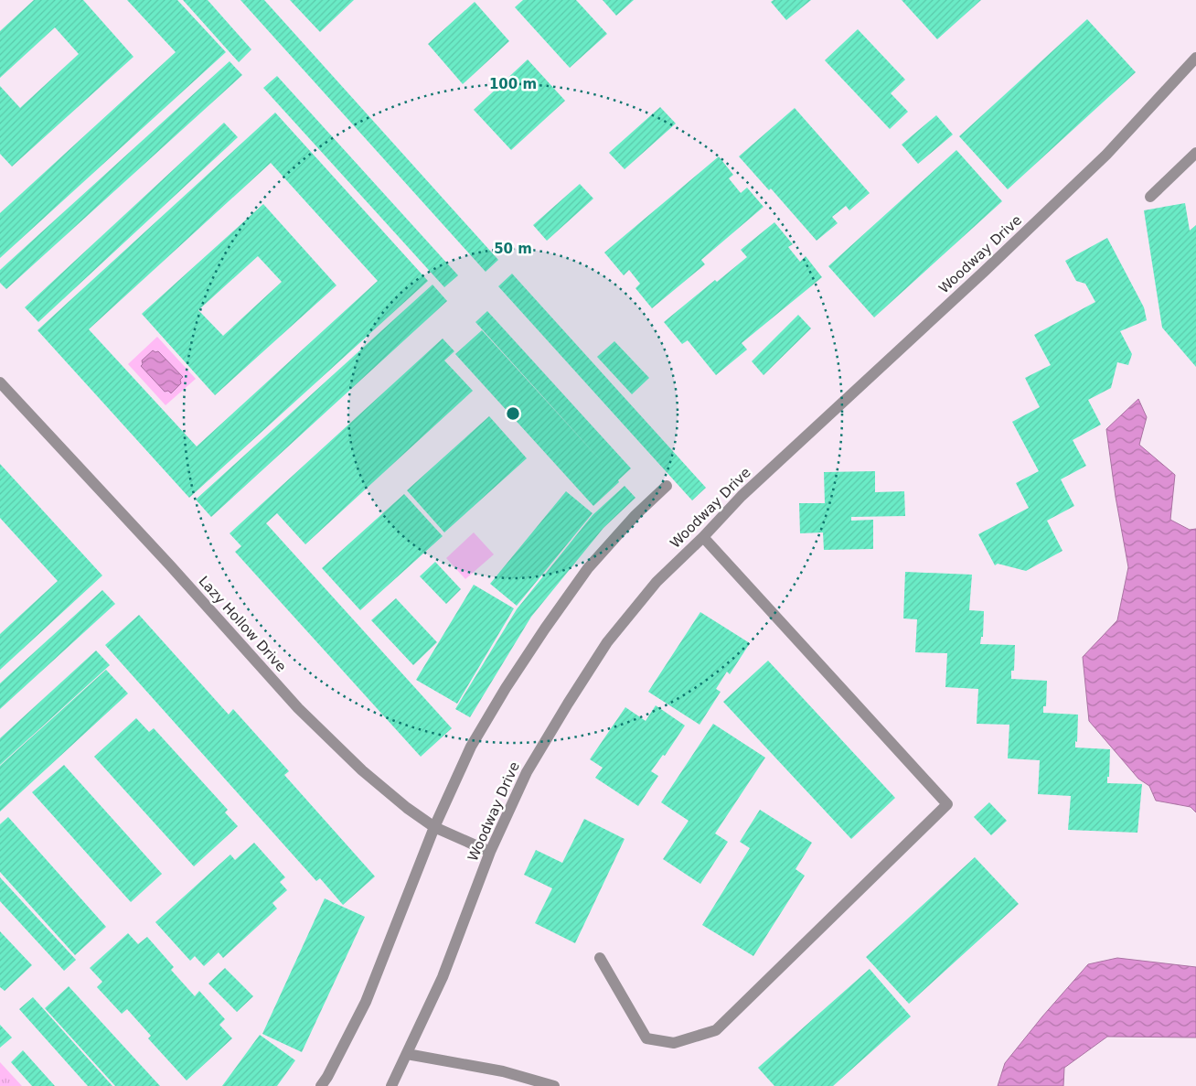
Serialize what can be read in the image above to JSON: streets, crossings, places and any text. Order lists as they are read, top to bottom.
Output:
{
  "streets": {
    "street": ["Woodway Drive", "Lazy Hollow Drive"]
  },
  "crossings": [
    ["Woodway Drive", "Lazy Hollow Drive"]
  ],
  "rings": ["100 m", "50 m"]
}
